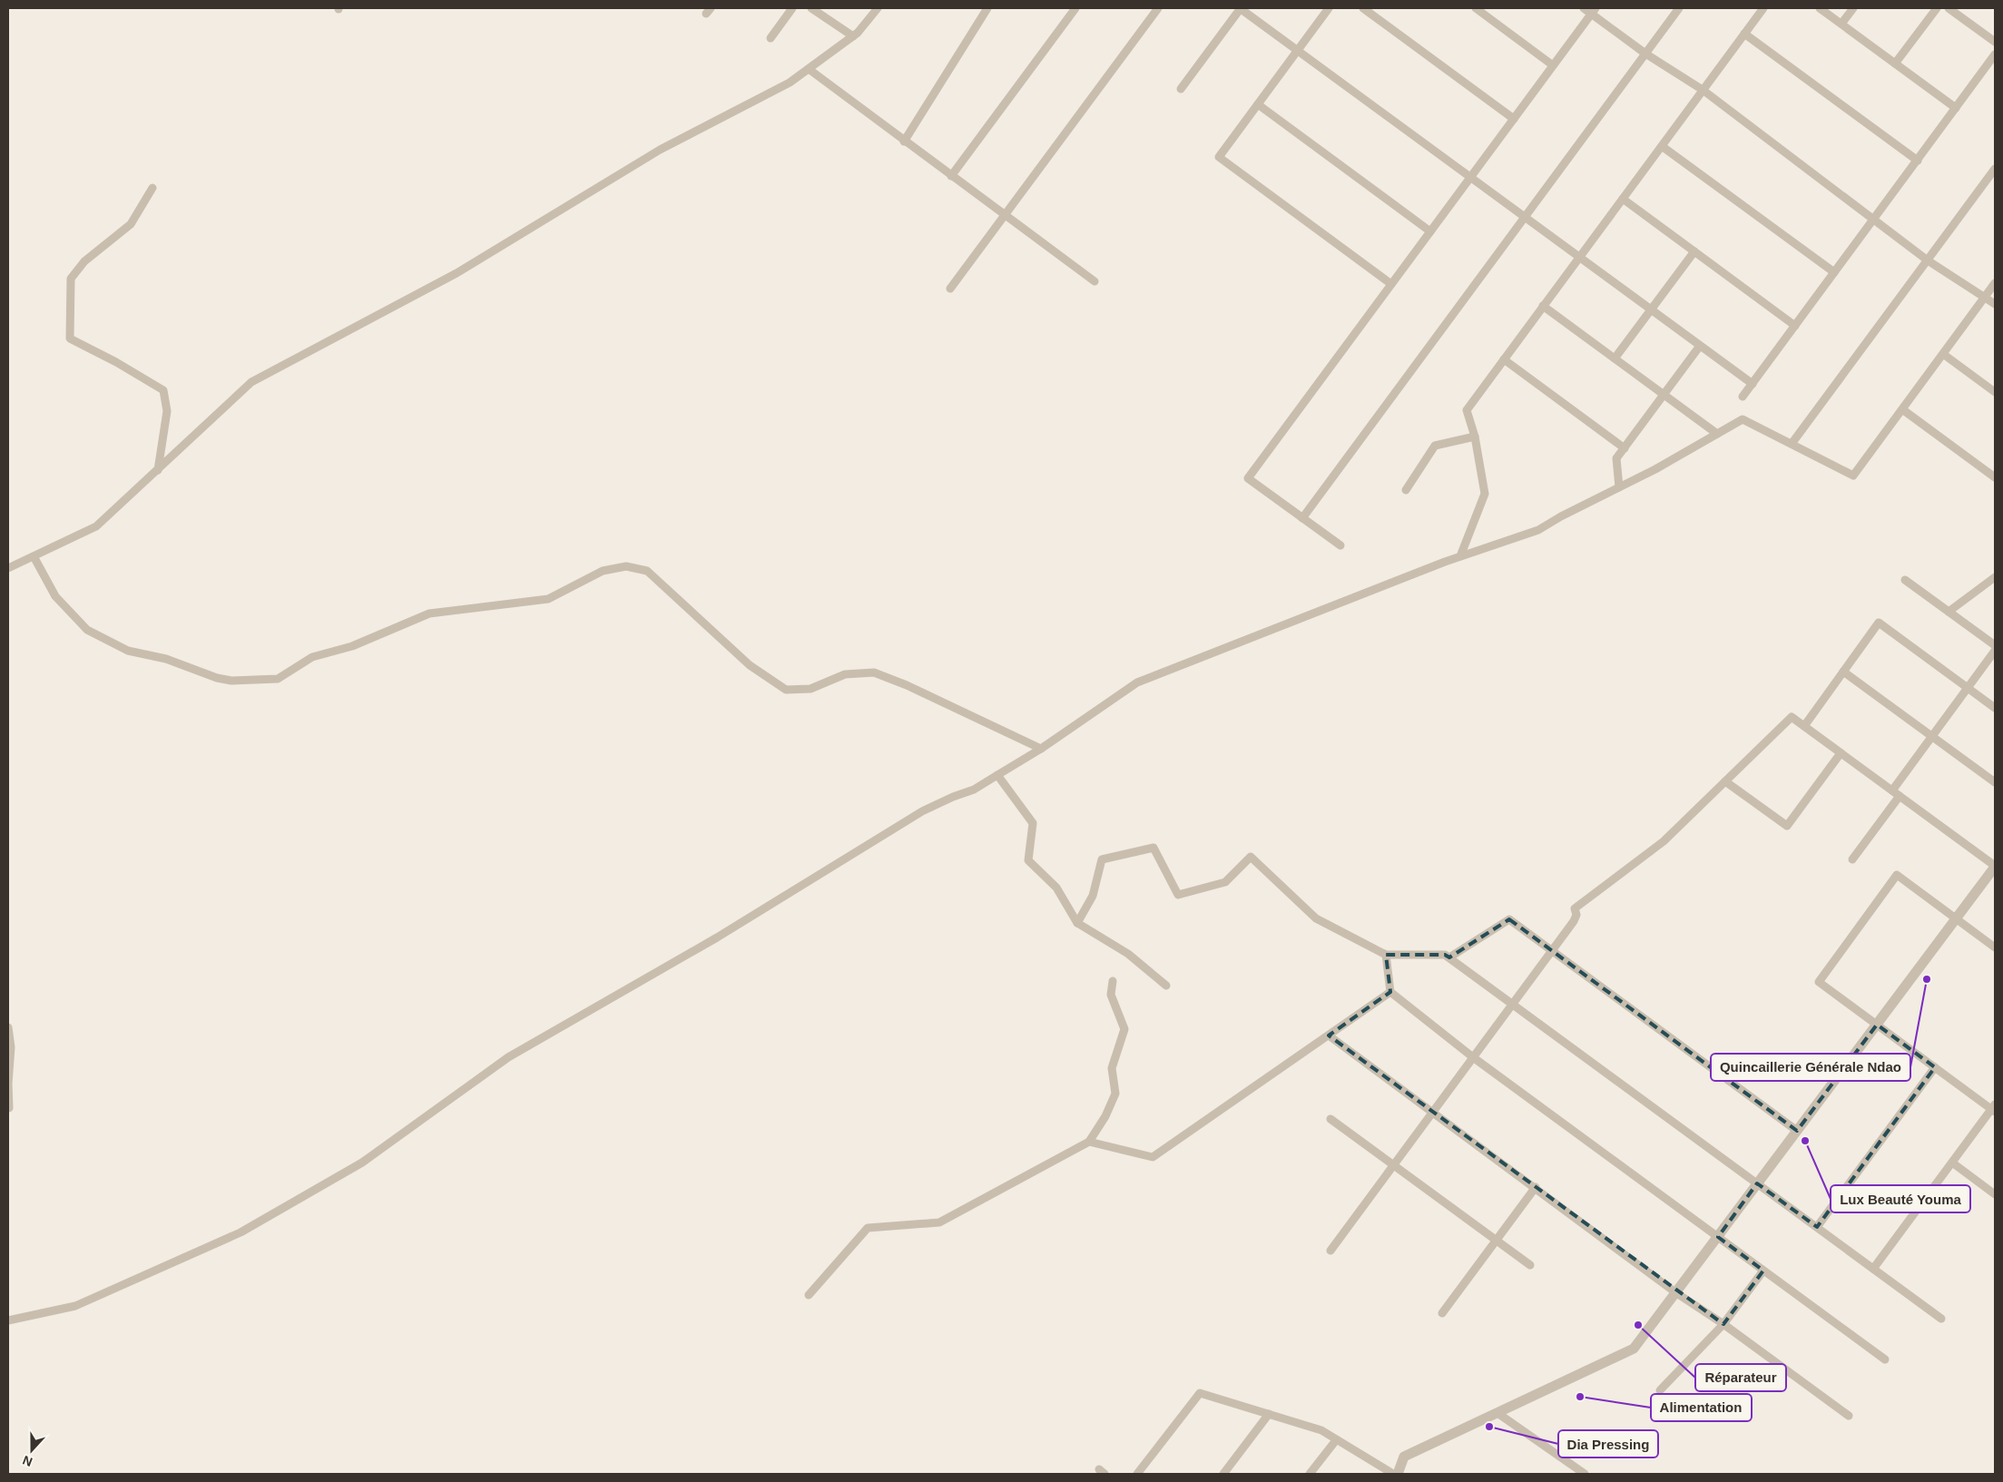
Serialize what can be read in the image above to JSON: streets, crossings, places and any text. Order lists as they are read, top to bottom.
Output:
{
  "places": [
    "Quincaillerie Générale Ndao",
    "Lux Beauté Youma",
    "Réparateur",
    "Alimentation",
    "Dia Pressing"
  ],
  "north": "bottom"
}
